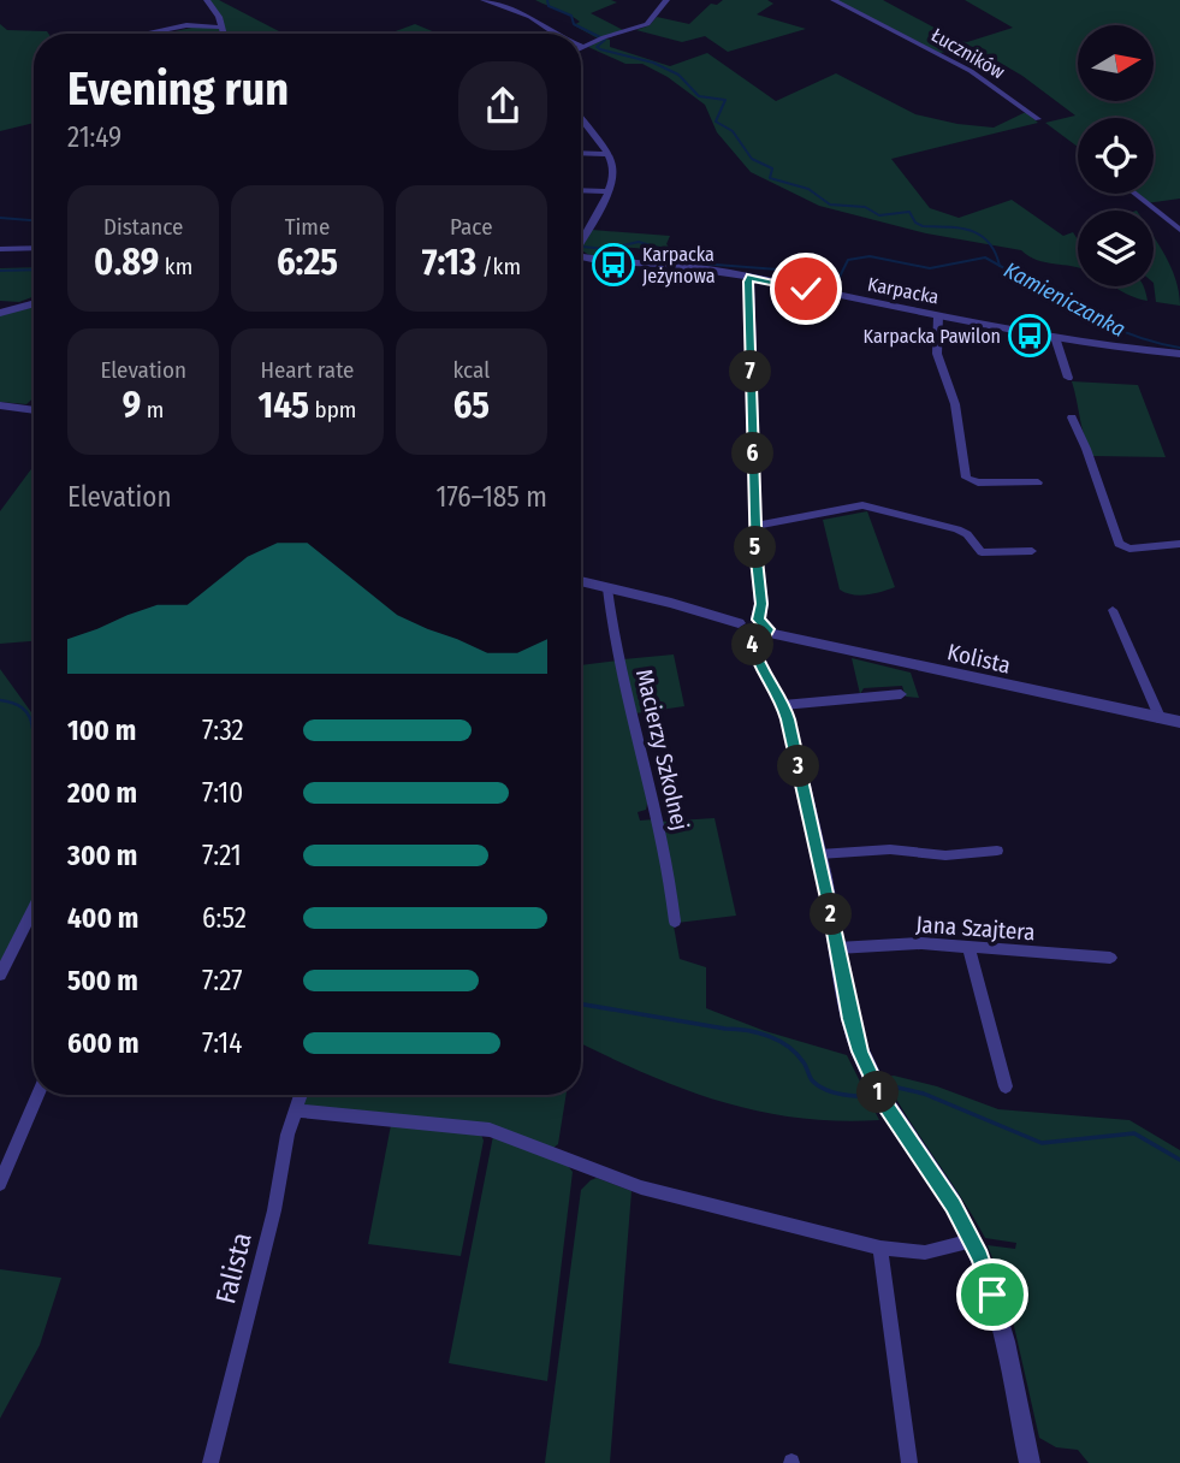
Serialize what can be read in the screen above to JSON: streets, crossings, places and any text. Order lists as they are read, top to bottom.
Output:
{
  "streets": {
    "street": [
      "Łuczników",
      "Karpacka",
      "Kolista",
      "Macierzy Szkolnej",
      "Jana Szajtera",
      "Falista"
    ]
  },
  "water": ["Kamieniczanka"],
  "places": {
    "bus stop": ["Karpacka Jeżynowa", "Karpacka Pawilon"]
  },
  "north": "right",
  "page": {
    "heading": ["Evening run", "21:49"],
    "stats": [
      ["Distance", "0.89 km"],
      ["Time", "6:25"],
      ["Pace", "7:13 /km"],
      ["Elevation", "9 m"],
      ["Heart rate", "145 bpm"],
      ["kcal", "65"]
    ],
    "pins": [
      "7",
      "6",
      "5",
      "4",
      "3",
      "2",
      "1"
    ],
    "chart": ["Elevation", "176–185 m"],
    "list": [
      {
        "name": "100 m",
        "note": "7:32"
      },
      {
        "name": "200 m",
        "note": "7:10"
      },
      {
        "name": "300 m",
        "note": "7:21"
      },
      {
        "name": "400 m",
        "note": "6:52"
      },
      {
        "name": "500 m",
        "note": "7:27"
      },
      {
        "name": "600 m",
        "note": "7:14"
      }
    ]
  }
}
